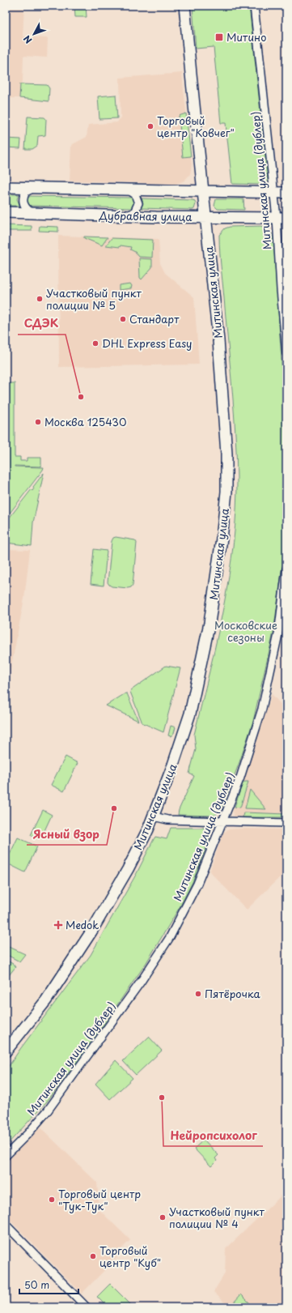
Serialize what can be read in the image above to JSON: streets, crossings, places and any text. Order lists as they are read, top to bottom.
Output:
{
  "streets": {
    "main road": ["Дубравная улица", "Митинская улица"],
    "street": ["Митинская улица (дублер)"]
  },
  "crossings": [
    ["Митинская улица (дублер)", "Дубравная улица"],
    ["Дубравная улица", "Митинская улица"]
  ],
  "parks": ["Московские сезоны"],
  "places": {
    "transit": ["Митино"],
    "other": [
      "Торговый центр \"Ковчег\"",
      "Участковый пункт полиции № 5",
      "Стандарт",
      "DHL Express Easy",
      "СДЭК",
      "Москва 125430",
      "Ясный взор",
      "Пятёрочка",
      "Нейропсихолог",
      "Торговый центр \"Тук-Тук\"",
      "Участковый пункт полиции № 4",
      "Торговый центр \"Куб\""
    ],
    "health": ["Medok"]
  },
  "scale_bar": "50 m",
  "north": "bottom left"
}
